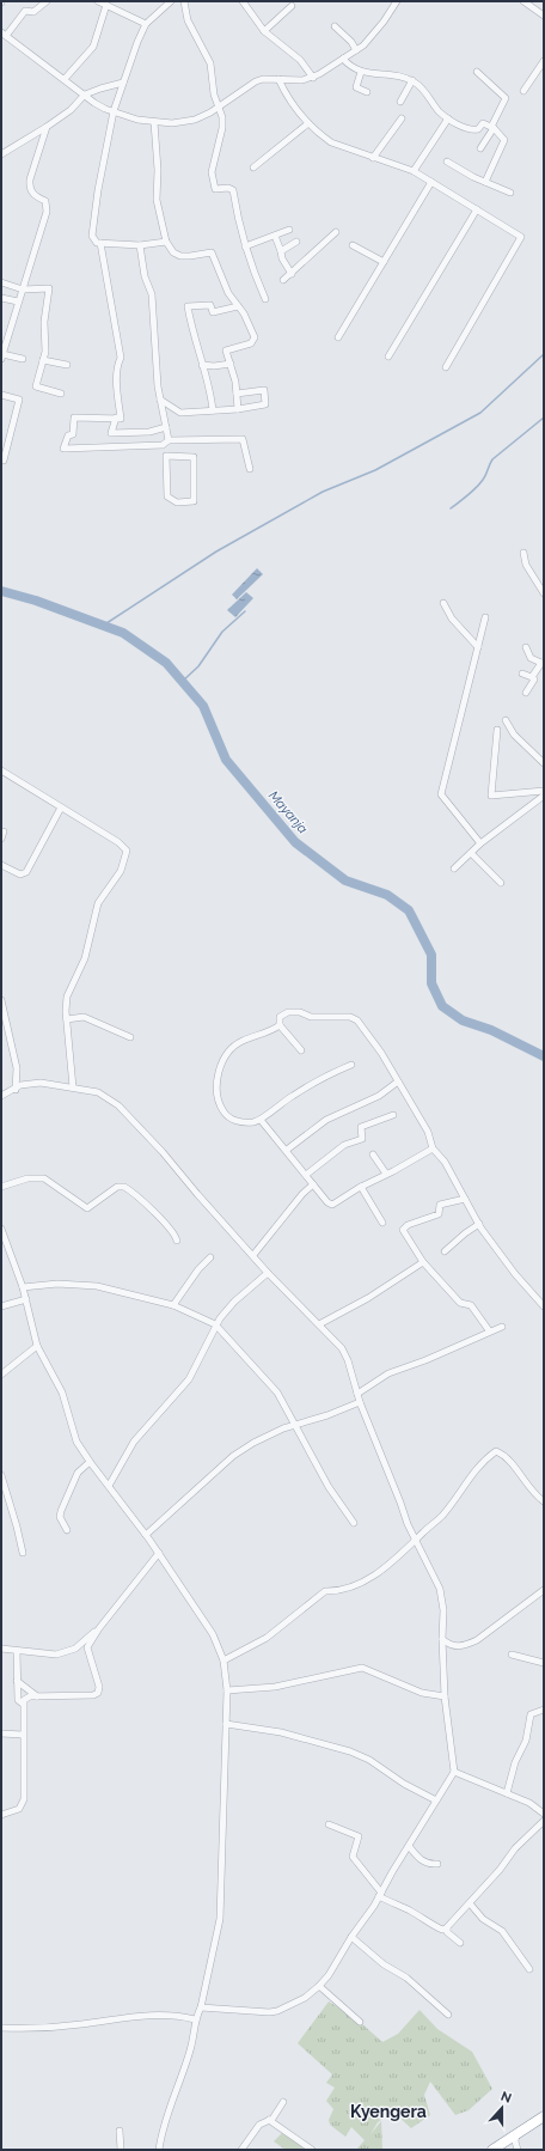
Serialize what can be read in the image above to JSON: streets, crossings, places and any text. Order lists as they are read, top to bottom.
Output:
{
  "districts": ["Kyengera"],
  "water": ["Mayanja"],
  "north": "top"
}
